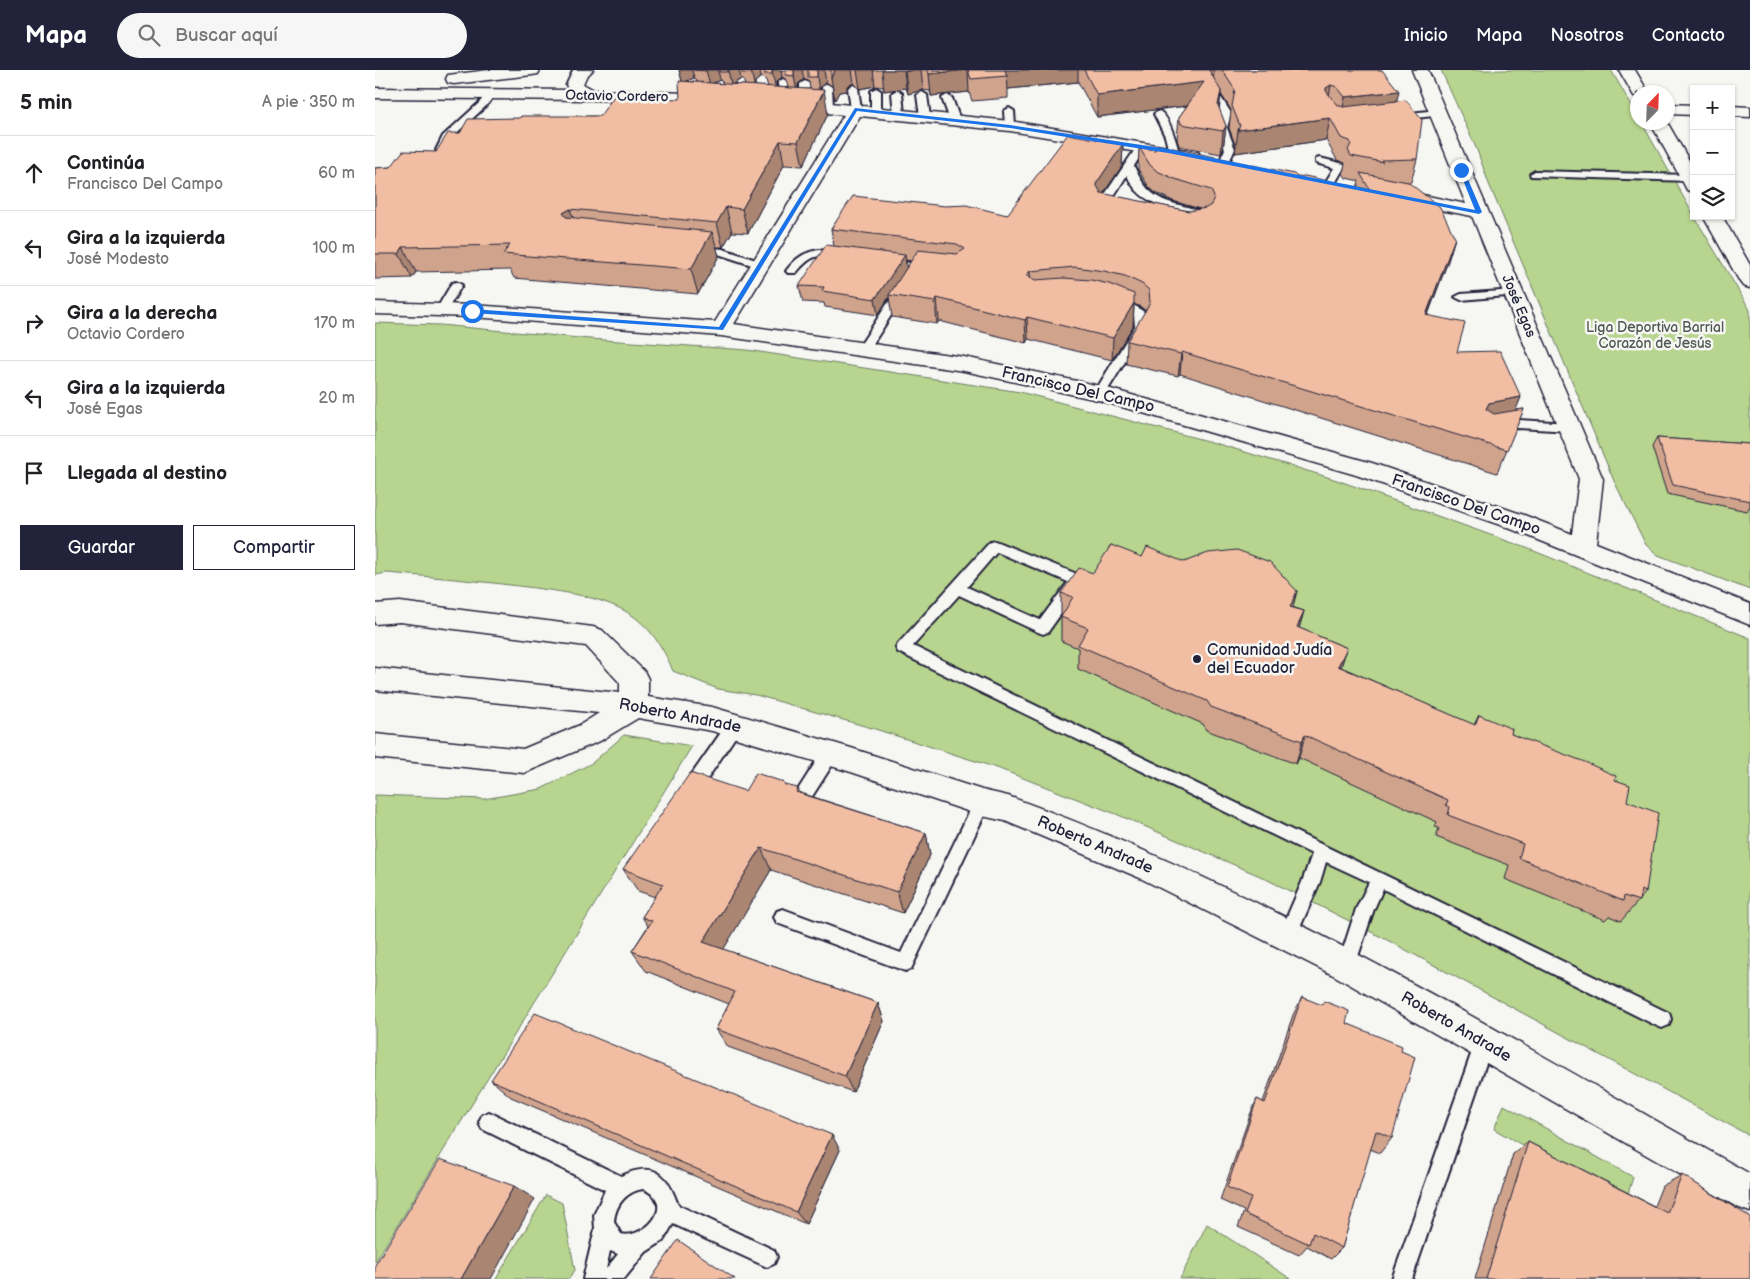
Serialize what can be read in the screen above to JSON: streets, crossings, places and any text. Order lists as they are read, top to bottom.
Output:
{
  "streets": {
    "street": [
      "Octavio Cordero",
      "José Egas",
      "Francisco Del Campo",
      "Roberto Andrade"
    ]
  },
  "crossings": [
    ["José Egas", "Francisco Del Campo"]
  ],
  "parks": ["Liga Deportiva Barrial Corazón de Jesús"],
  "places": ["Comunidad Judía del Ecuador"],
  "north": "top right",
  "page": {
    "header": "Mapa",
    "search": "Buscar aquí",
    "nav": [
      "Inicio",
      "Mapa",
      "Nosotros",
      "Contacto"
    ],
    "heading": ["5 min", "A pie · 350 m"],
    "map_buttons": ["+", "−"],
    "list": [
      ["Continúa", "Francisco Del Campo", "60 m"],
      ["Gira a la izquierda", "José Modesto", "100 m"],
      ["Gira a la derecha", "Octavio Cordero", "170 m"],
      ["Gira a la izquierda", "José Egas", "20 m"],
      "Llegada al destino"
    ],
    "buttons": ["Guardar", "Compartir"]
  }
}
